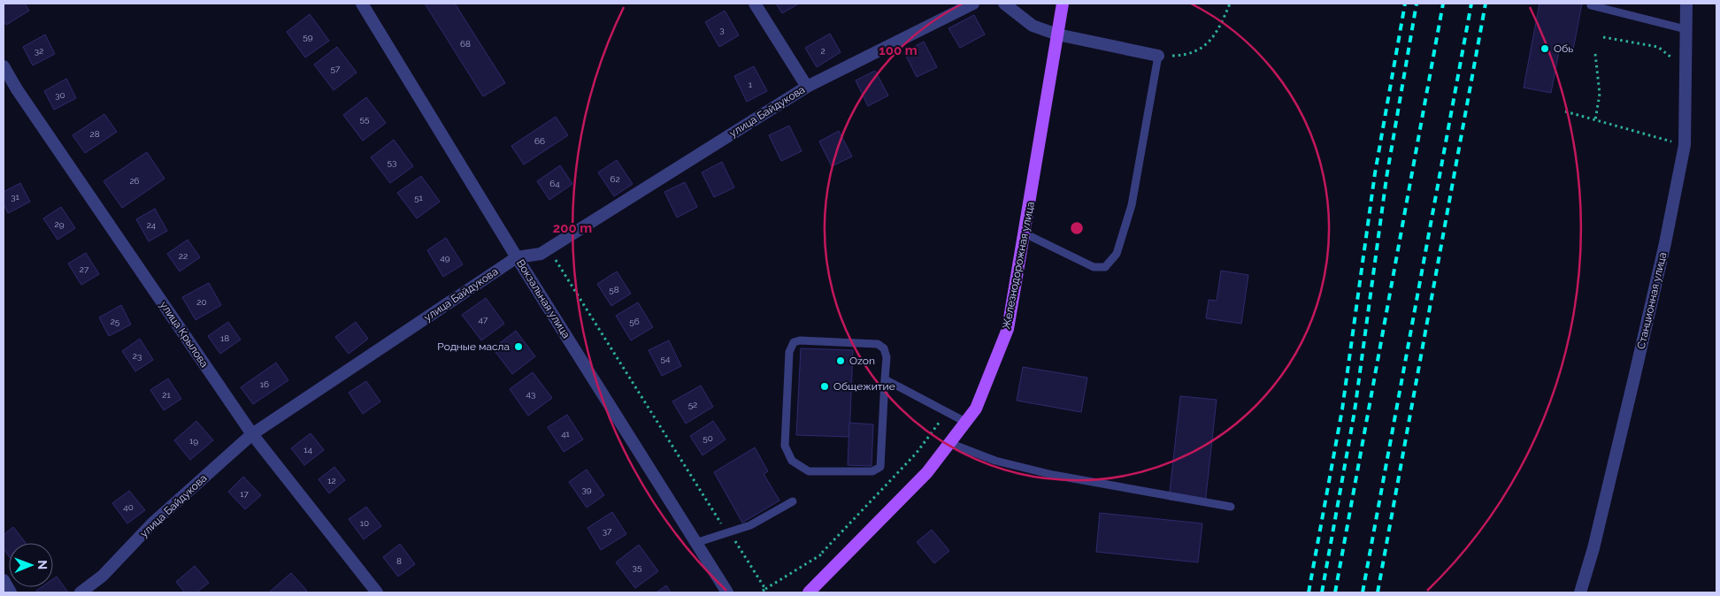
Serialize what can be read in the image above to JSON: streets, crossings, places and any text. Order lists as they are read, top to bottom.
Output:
{
  "streets": {
    "main road": ["Железнодорожная улица"],
    "street": [
      "улица Байдукова",
      "Вокзальная улица",
      "Станционная улица",
      "улица Крылова"
    ]
  },
  "crossings": [
    ["улица Байдукова", "Вокзальная улица"],
    ["улица Байдукова", "улица Крылова"]
  ],
  "places": [
    "Обь",
    "Родные масла",
    "Ozon",
    "Общежитие"
  ],
  "house_numbers": [
    "3",
    "59",
    "68",
    "32",
    "2",
    "57",
    "1",
    "30",
    "55",
    "28",
    "66",
    "53",
    "62",
    "26",
    "64",
    "31",
    "51",
    "29",
    "24",
    "22",
    "49",
    "27",
    "58",
    "20",
    "47",
    "25",
    "56",
    "18",
    "23",
    "54",
    "16",
    "43",
    "21",
    "52",
    "41",
    "50",
    "19",
    "14",
    "12",
    "39",
    "17",
    "40",
    "10",
    "37",
    "8",
    "35"
  ],
  "north": "right",
  "rings": ["100 m", "200 m"]
}
